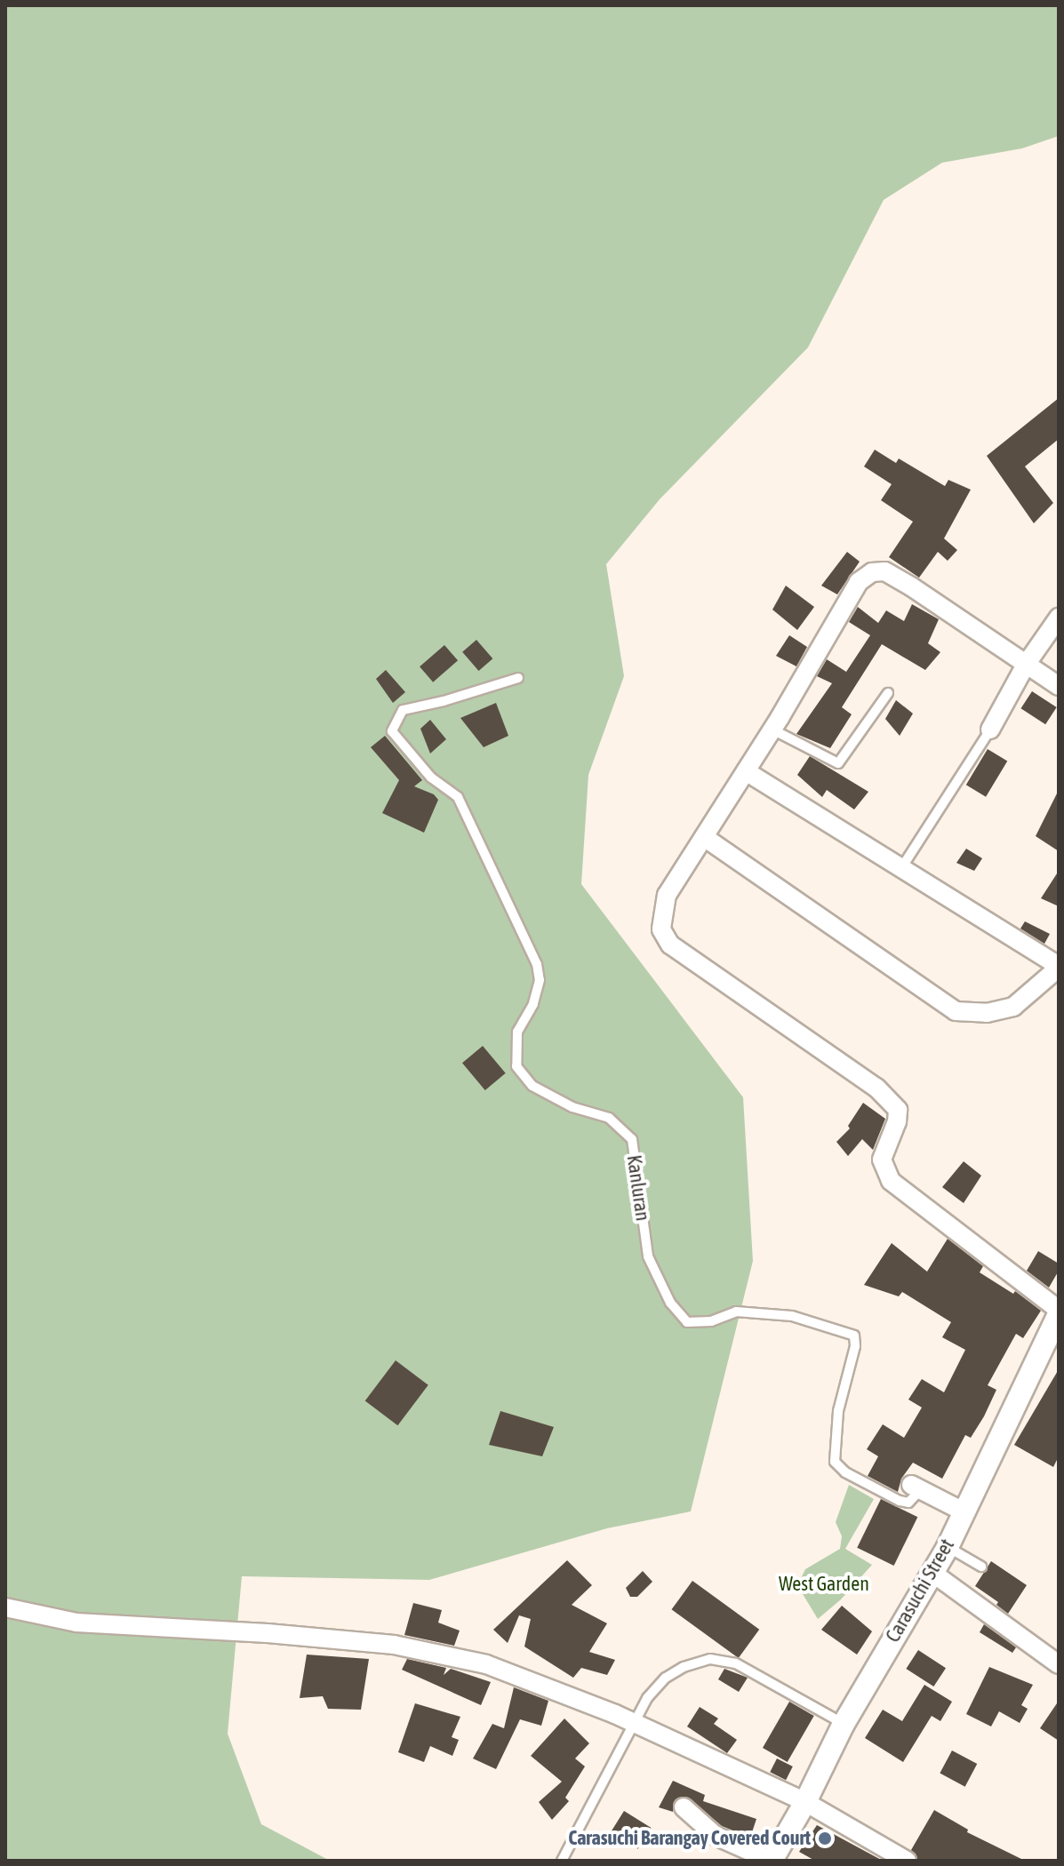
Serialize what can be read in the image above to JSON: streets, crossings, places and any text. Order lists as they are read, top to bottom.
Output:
{
  "streets": {
    "street": ["Carasuchi Street"],
    "lane": ["Kanluran"]
  },
  "parks": ["West Garden"],
  "places": ["Carasuchi Barangay Covered Court"]
}
